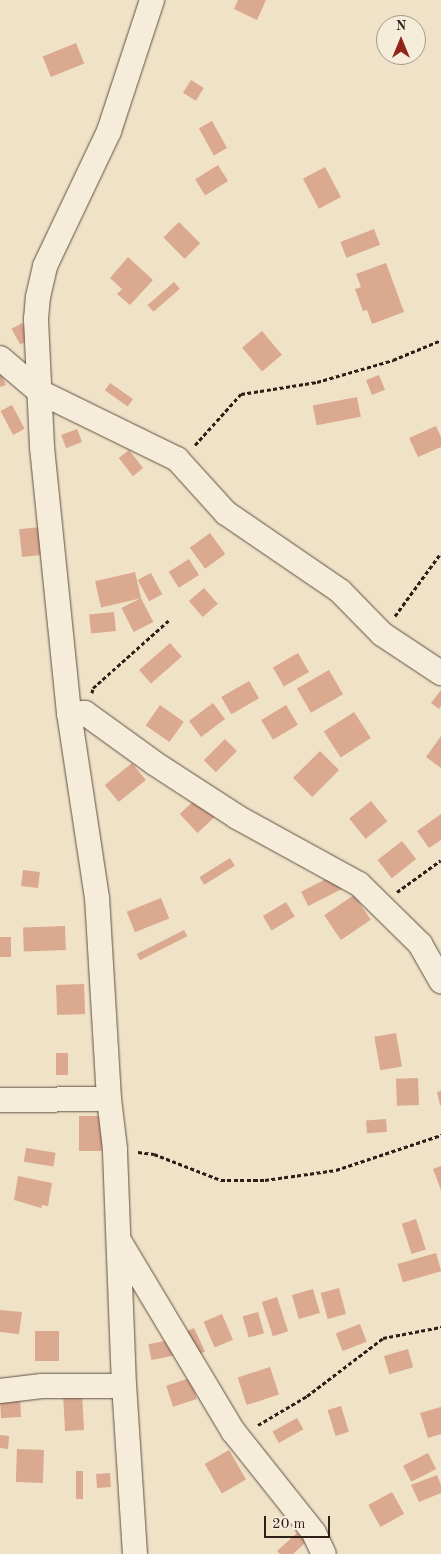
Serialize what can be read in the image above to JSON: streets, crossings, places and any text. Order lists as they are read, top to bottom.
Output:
{
  "scale_bar": "20 m",
  "north": "top"
}
